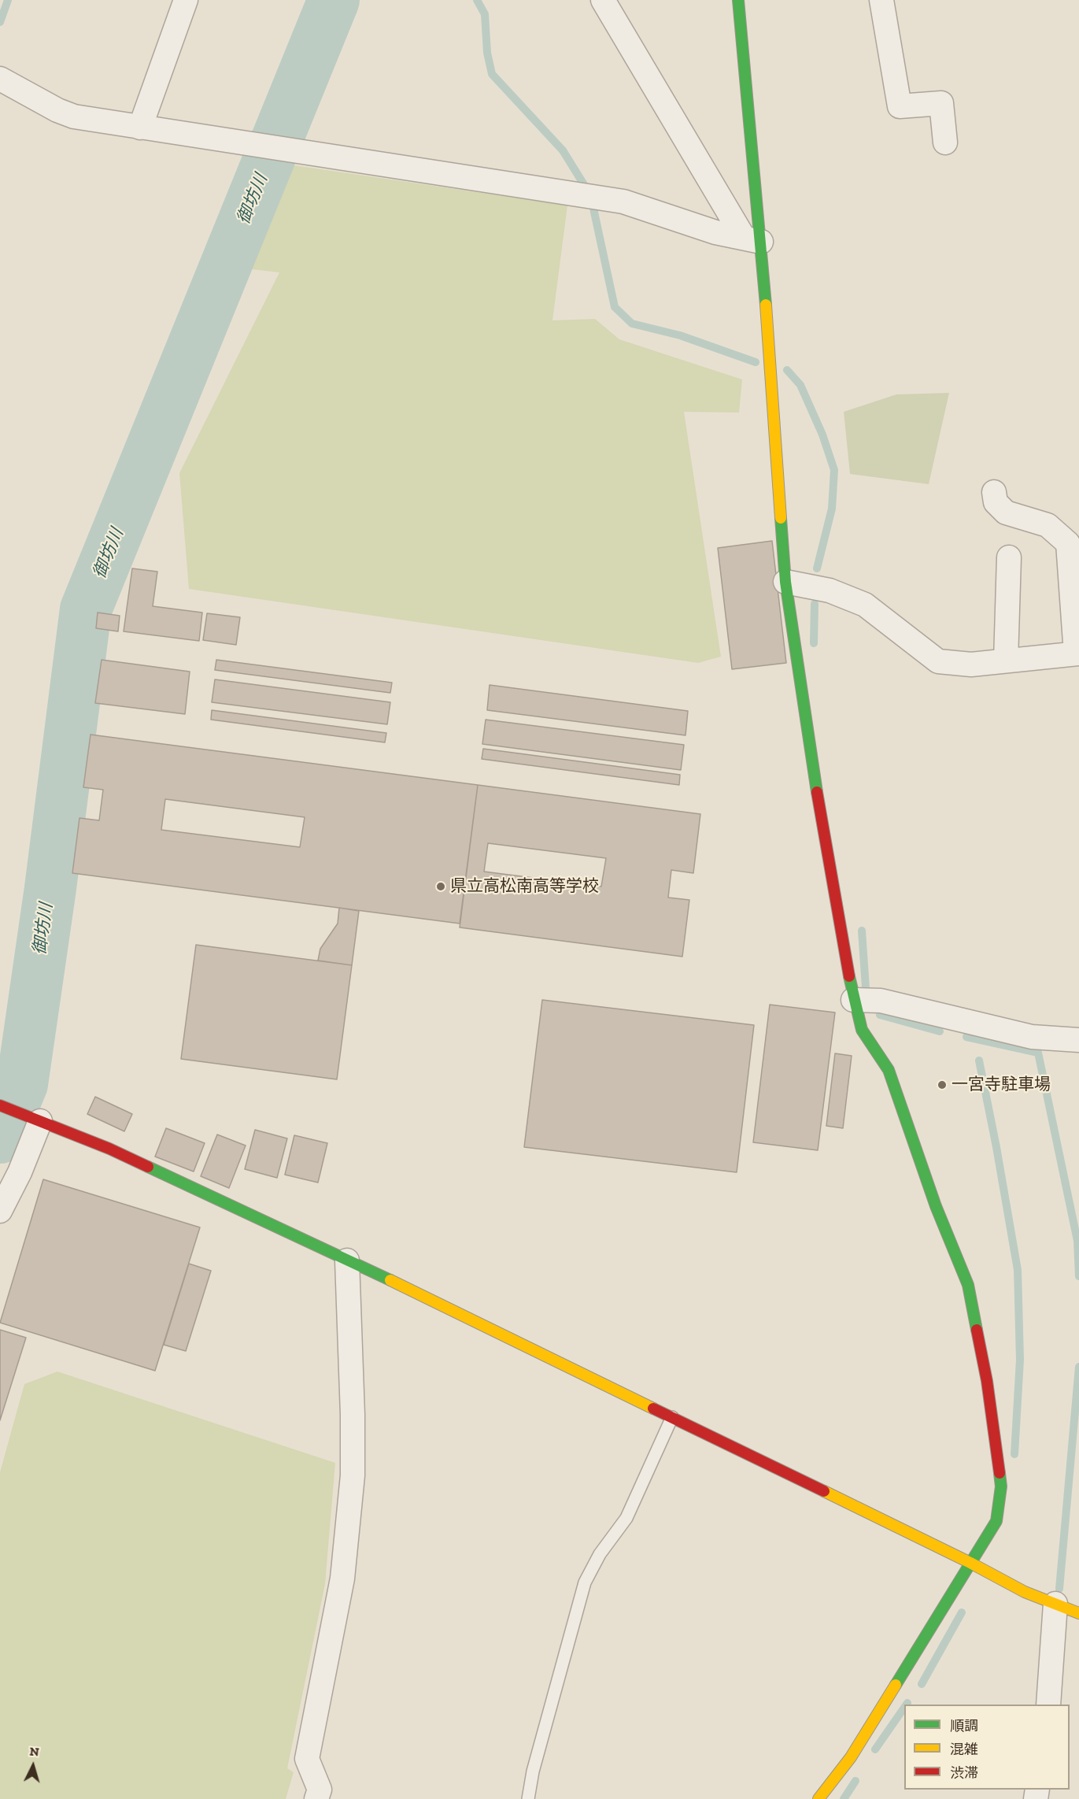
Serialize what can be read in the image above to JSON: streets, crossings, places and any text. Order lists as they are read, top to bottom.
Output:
{
  "water": ["御坊川"],
  "places": ["県立高松南高等学校", "一宮寺駐車場"],
  "legend": ["順調", "混雑", "渋滞"],
  "north": "top"
}
